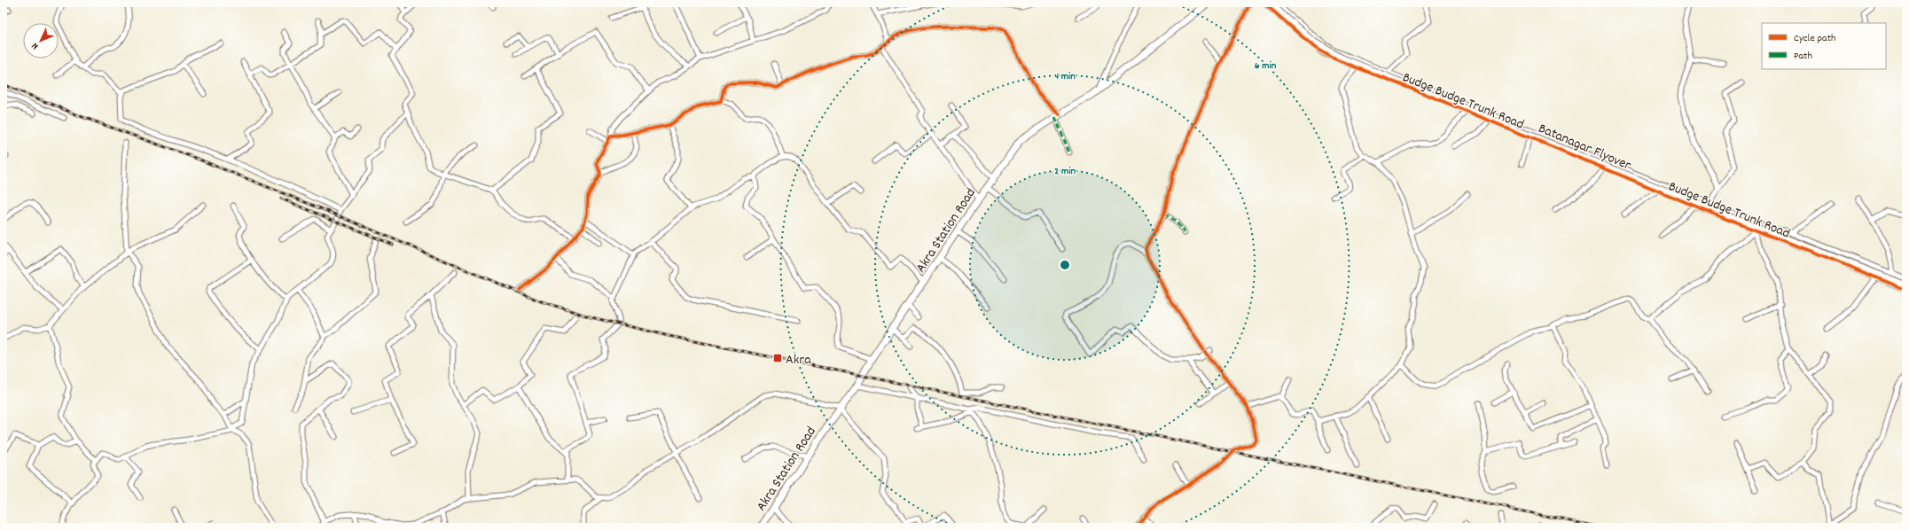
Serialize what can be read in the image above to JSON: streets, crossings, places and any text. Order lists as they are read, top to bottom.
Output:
{
  "streets": {
    "main road": ["Batanagar Flyover", "Akra Station Road"],
    "street": ["Budge Budge Trunk Road"]
  },
  "places": {
    "transit": ["Akra"]
  },
  "legend": ["Cycle path", "Path"],
  "north": "bottom left",
  "rings": ["6 min", "4 min", "2 min"]
}
